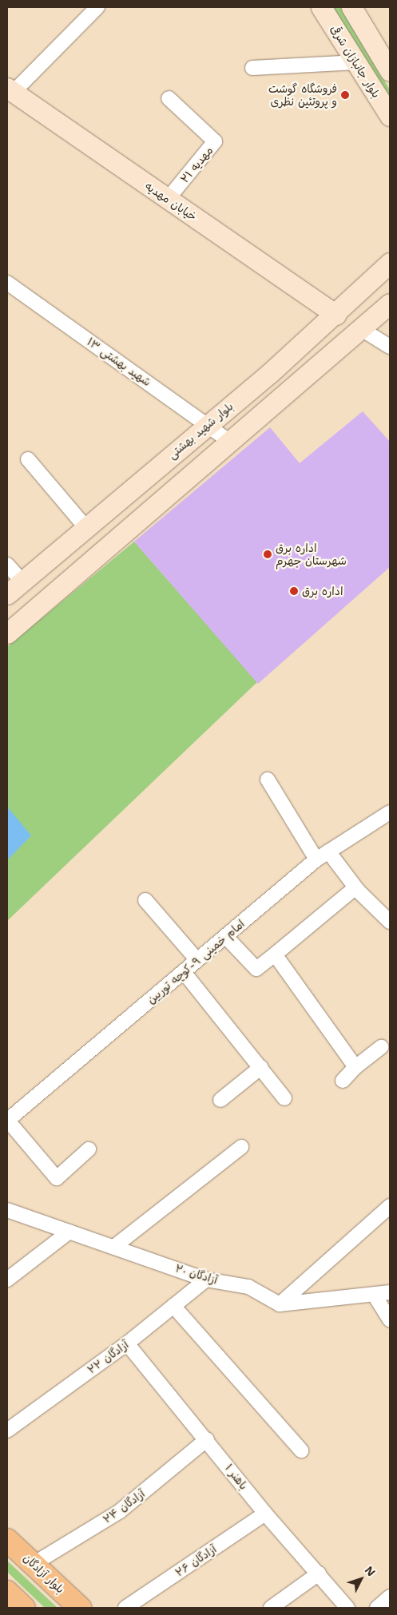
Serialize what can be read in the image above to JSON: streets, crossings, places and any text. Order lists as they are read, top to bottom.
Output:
{
  "streets": {
    "main road": [
      "بلوار جانبازان شرقی",
      "خیابان مهدیه",
      "بلوار شهید بهشتی",
      "بلوار آزادگان"
    ],
    "street": [
      "مهدیه ۲۱",
      "شهید بهشتی ۱۳",
      "امام خمینی ۹-کوچه توربین",
      "آزادگان ۲۰",
      "آزادگان ۲۲",
      "باهنر ۱",
      "آزادگان ۲۴",
      "آزادگان ۲۶"
    ]
  },
  "crossings": [
    ["مهدیه ۲۱", "خیابان مهدیه"],
    ["خیابان مهدیه", "بلوار شهید بهشتی"],
    ["شهید بهشتی ۱۳", "بلوار شهید بهشتی"],
    ["آزادگان ۲۰", "آزادگان ۲۲"],
    ["آزادگان ۲۲", "باهنر ۱"],
    ["باهنر ۱", "آزادگان ۲۴"],
    ["باهنر ۱", "آزادگان ۲۶"],
    ["آزادگان ۲۴", "بلوار آزادگان"]
  ],
  "places": ["فروشگاه گوشت و پروتئین نظری", "اداره برق شهرستان جهرم", "اداره برق"],
  "north": "top right"
}
